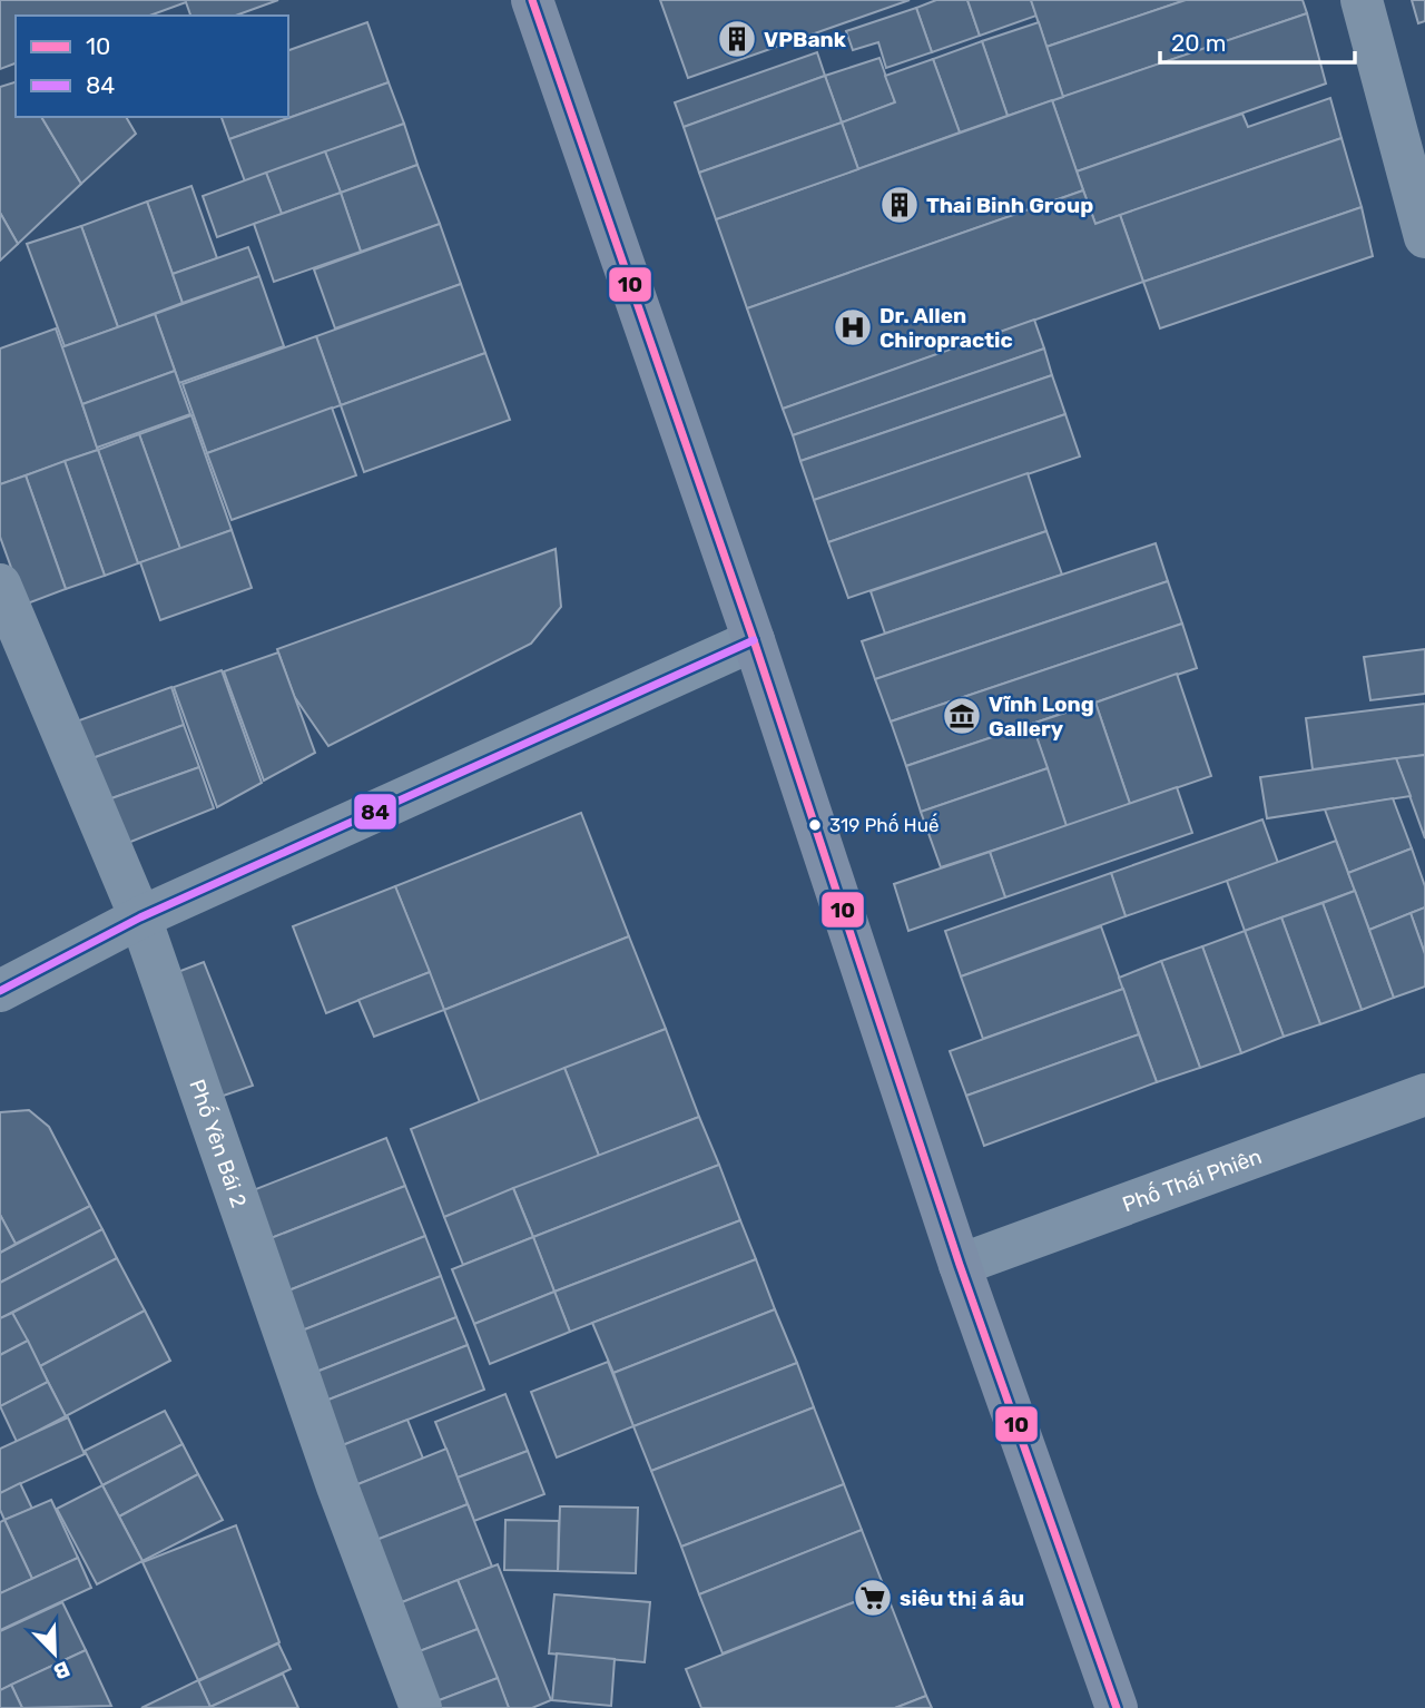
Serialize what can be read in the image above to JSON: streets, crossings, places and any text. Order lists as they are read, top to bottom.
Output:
{
  "streets": {
    "street": ["Phố Yên Bái 2", "Phố Thái Phiên"]
  },
  "places": {
    "building": ["VPBank", "Thai Binh Group"],
    "hospital": ["Dr. Allen Chiropractic"],
    "museum": ["Vĩnh Long Gallery"],
    "other": ["319 Phố Huế"],
    "supermarket": ["siêu thị á âu"]
  },
  "lines": ["transit line 10", "transit line 84"],
  "legend": ["10", "84"],
  "scale_bar": "20 m",
  "north": "bottom right"
}
